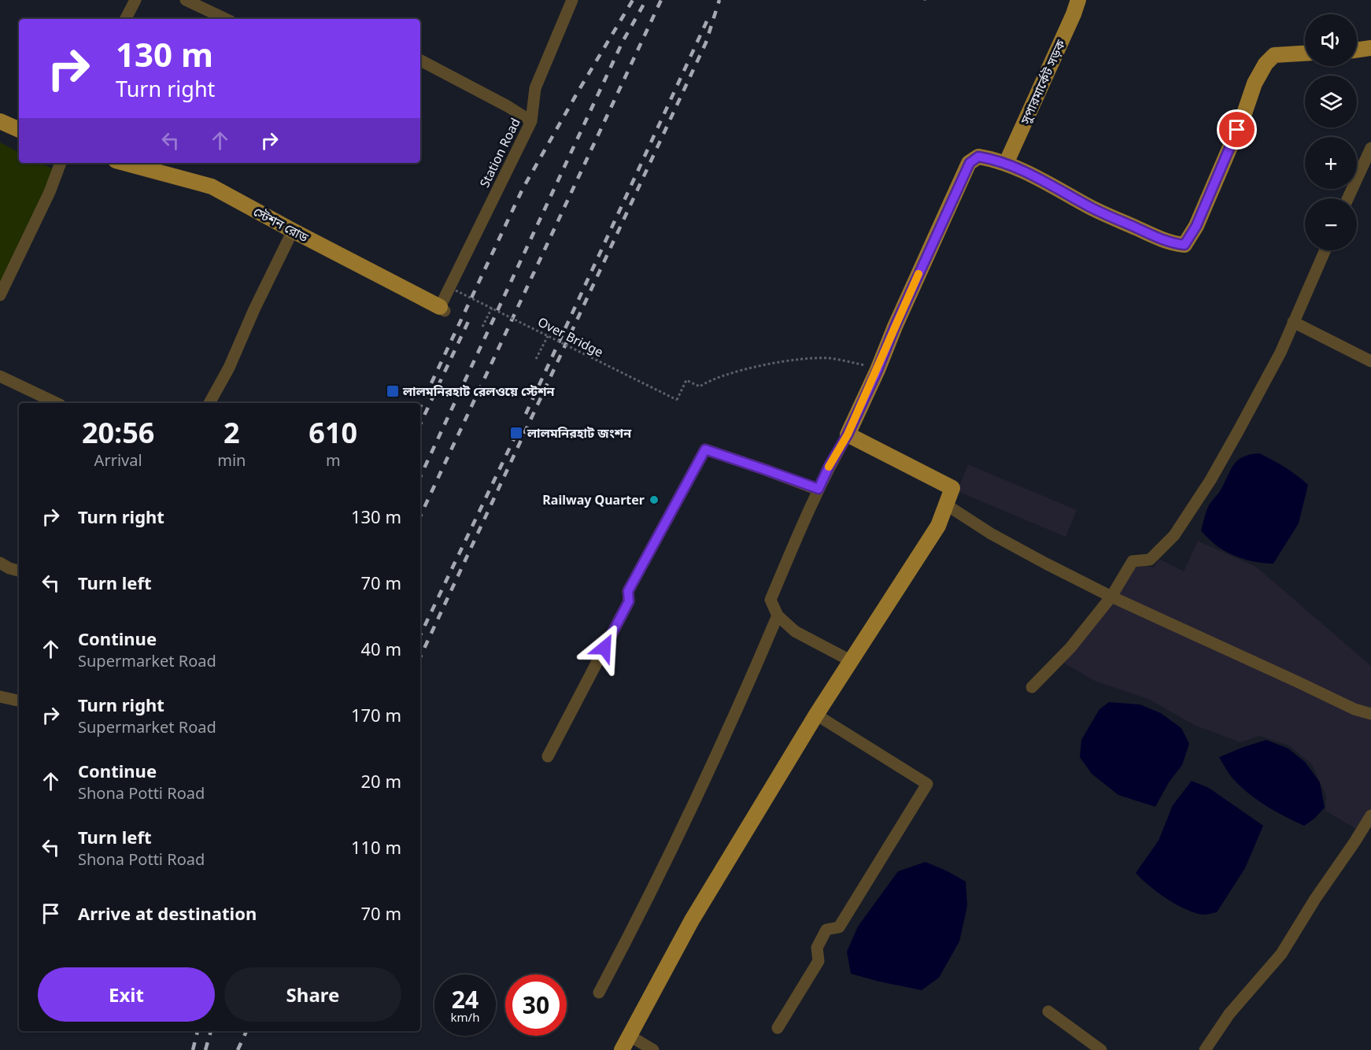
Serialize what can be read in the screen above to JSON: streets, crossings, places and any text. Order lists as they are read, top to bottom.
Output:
{
  "streets": {
    "main road": ["সুপারমার্কেট সড়ক", "স্টেশন রোড"],
    "street": ["Station Road"],
    "path": ["Over Bridge"]
  },
  "crossings": [
    ["Station Road", "স্টেশন রোড"]
  ],
  "places": {
    "transit": ["লালমনিরহাট রেলওয়ে স্টেশন", "লালমনিরহাট জংশন"],
    "other": ["Railway Quarter"]
  },
  "page": {
    "map_buttons": ["+", "−"],
    "turn": ["130 m", "Turn right"],
    "eta": [
      "20:56",
      "Arrival",
      "2",
      "min",
      "610",
      "m"
    ],
    "list": [
      {
        "name": "Turn right",
        "value": "130 m"
      },
      {
        "name": "Turn left",
        "value": "70 m"
      },
      {
        "name": "Continue",
        "note": "Supermarket Road",
        "value": "40 m"
      },
      {
        "name": "Turn right",
        "note": "Supermarket Road",
        "value": "170 m"
      },
      {
        "name": "Continue",
        "note": "Shona Potti Road",
        "value": "20 m"
      },
      {
        "name": "Turn left",
        "note": "Shona Potti Road",
        "value": "110 m"
      },
      {
        "name": "Arrive at destination",
        "value": "70 m"
      }
    ],
    "buttons": ["Exit", "Share"],
    "speed": "24 km/h",
    "limit": "30"
  }
}
